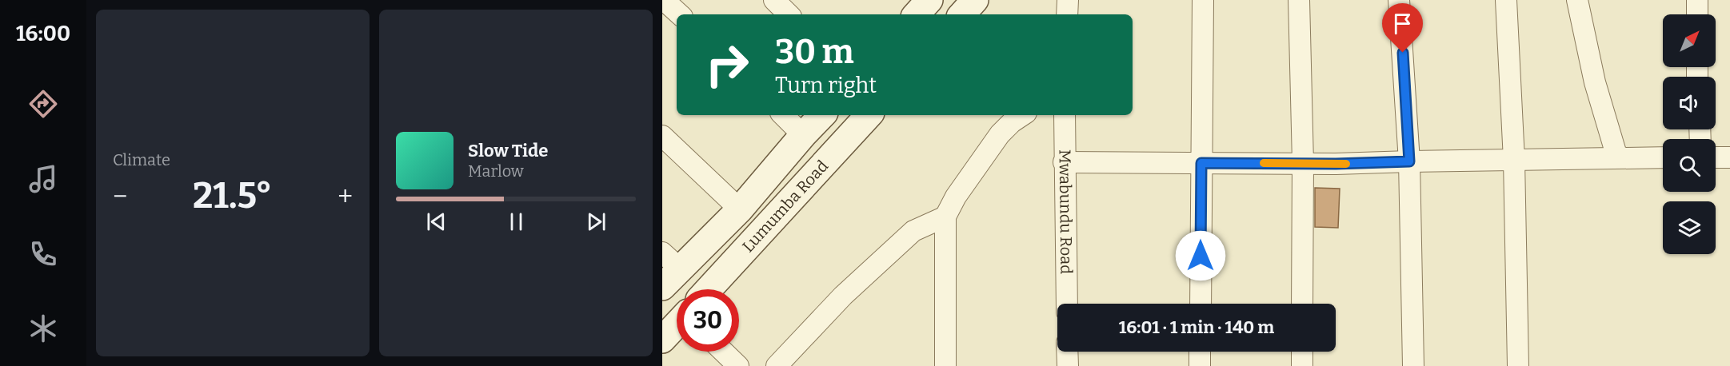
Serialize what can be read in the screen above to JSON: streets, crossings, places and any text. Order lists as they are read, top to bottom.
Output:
{
  "streets": {
    "main road": ["Lumumba Road"],
    "street": ["Mwabundu Road"]
  },
  "north": "top right",
  "page": {
    "tabs": "16:00",
    "tile": "Climate",
    "turn": ["30 m", "Turn right"],
    "song": ["Slow Tide", "Marlow"],
    "heat": ["−", "21.5°", "+"],
    "limit": "30",
    "trip": "16:01 · 1 min · 140 m"
  }
}
